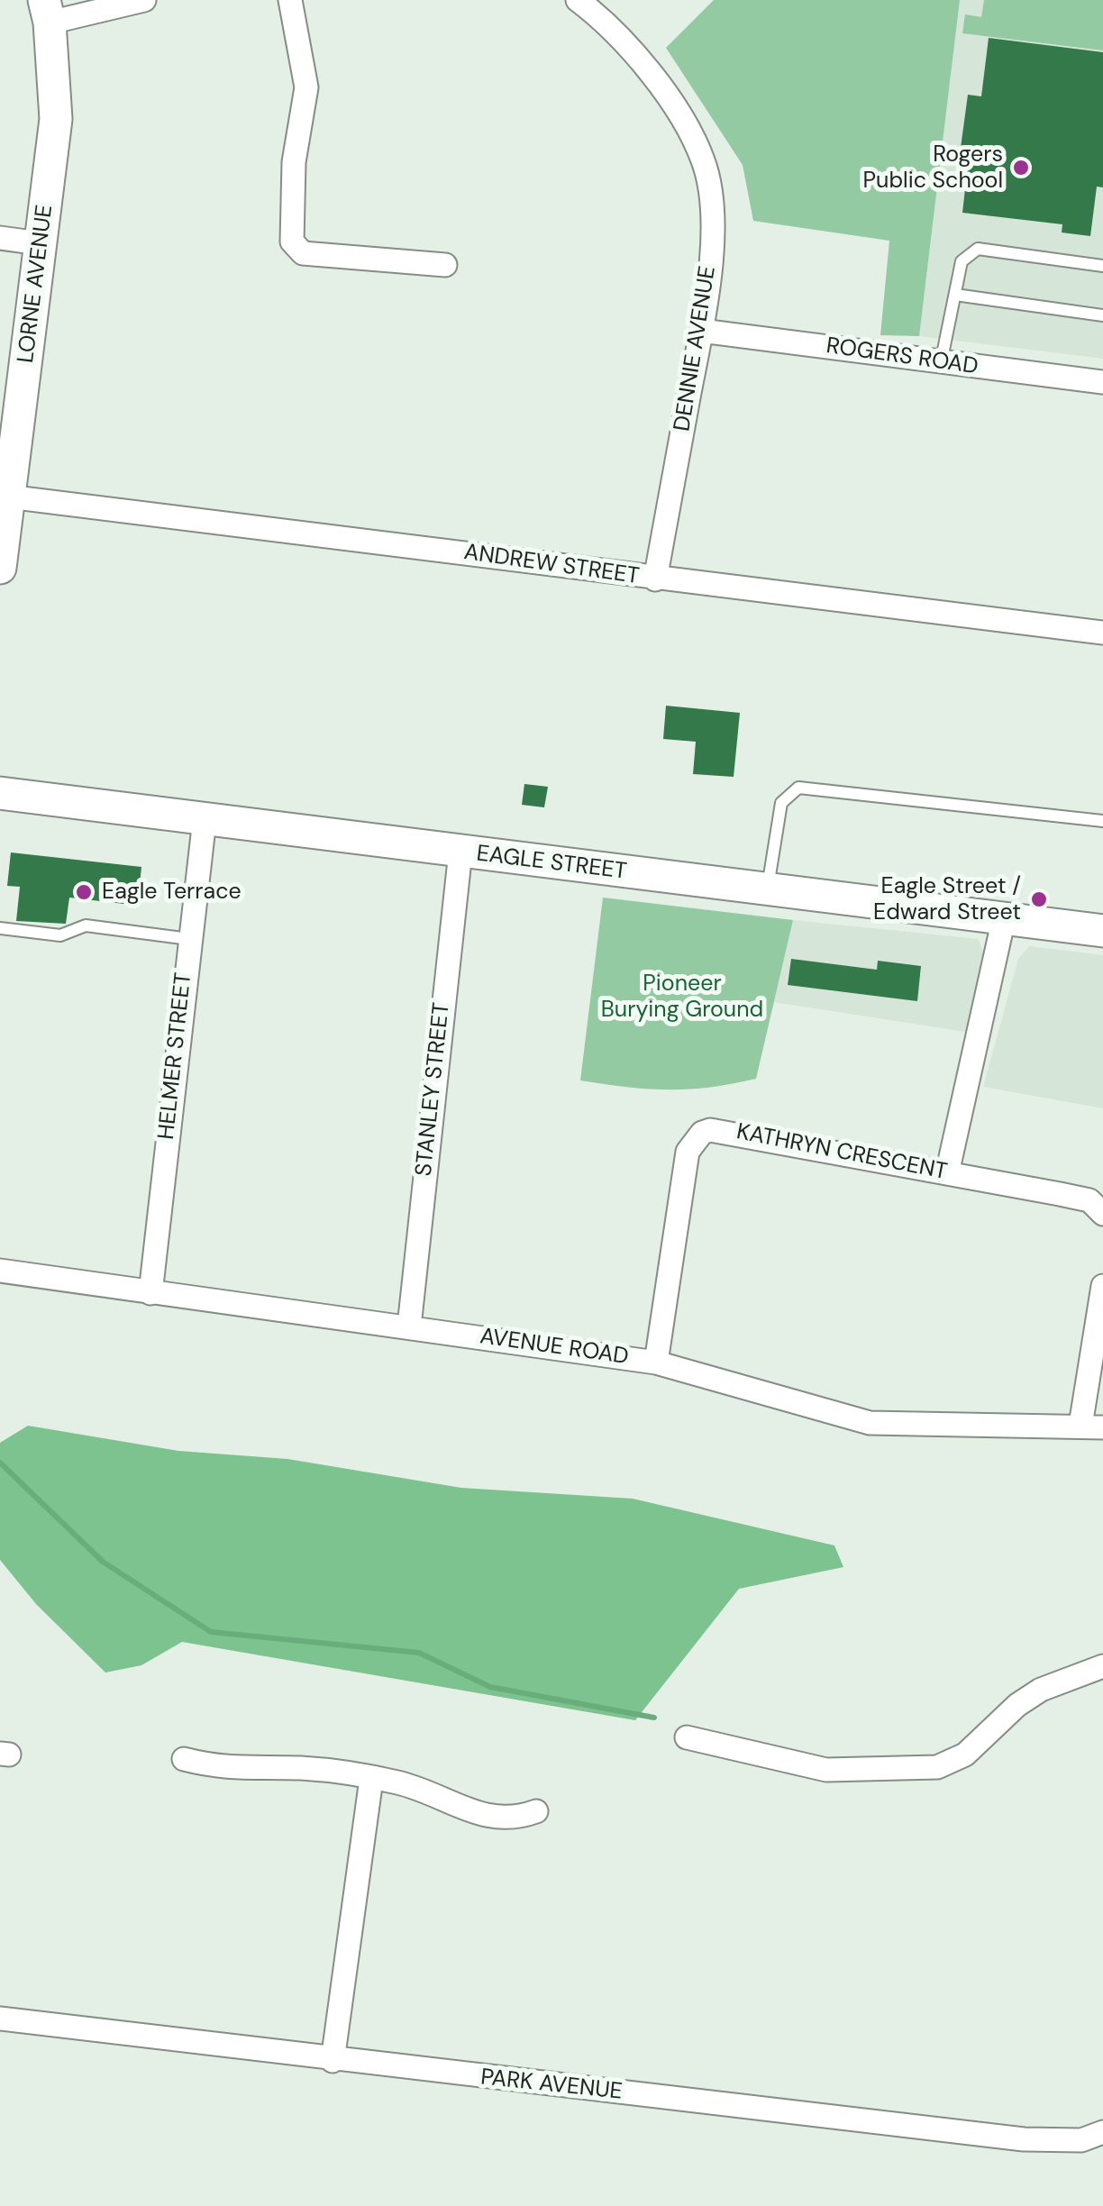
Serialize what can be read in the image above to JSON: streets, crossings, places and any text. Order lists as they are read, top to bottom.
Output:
{
  "streets": {
    "main road": ["LORNE AVENUE", "EAGLE STREET"],
    "street": [
      "DENNIE AVENUE",
      "ROGERS ROAD",
      "ANDREW STREET",
      "HELMER STREET",
      "STANLEY STREET",
      "KATHRYN CRESCENT",
      "AVENUE ROAD",
      "PARK AVENUE"
    ]
  },
  "crossings": [
    ["LORNE AVENUE", "ANDREW STREET"],
    ["DENNIE AVENUE", "ROGERS ROAD"],
    ["DENNIE AVENUE", "ANDREW STREET"],
    ["EAGLE STREET", "HELMER STREET"],
    ["EAGLE STREET", "STANLEY STREET"],
    ["HELMER STREET", "AVENUE ROAD"],
    ["STANLEY STREET", "AVENUE ROAD"],
    ["KATHRYN CRESCENT", "AVENUE ROAD"]
  ],
  "parks": ["Pioneer Burying Ground"],
  "places": ["Rogers Public School", "Eagle Terrace", "Eagle Street / Edward Street"]
}
